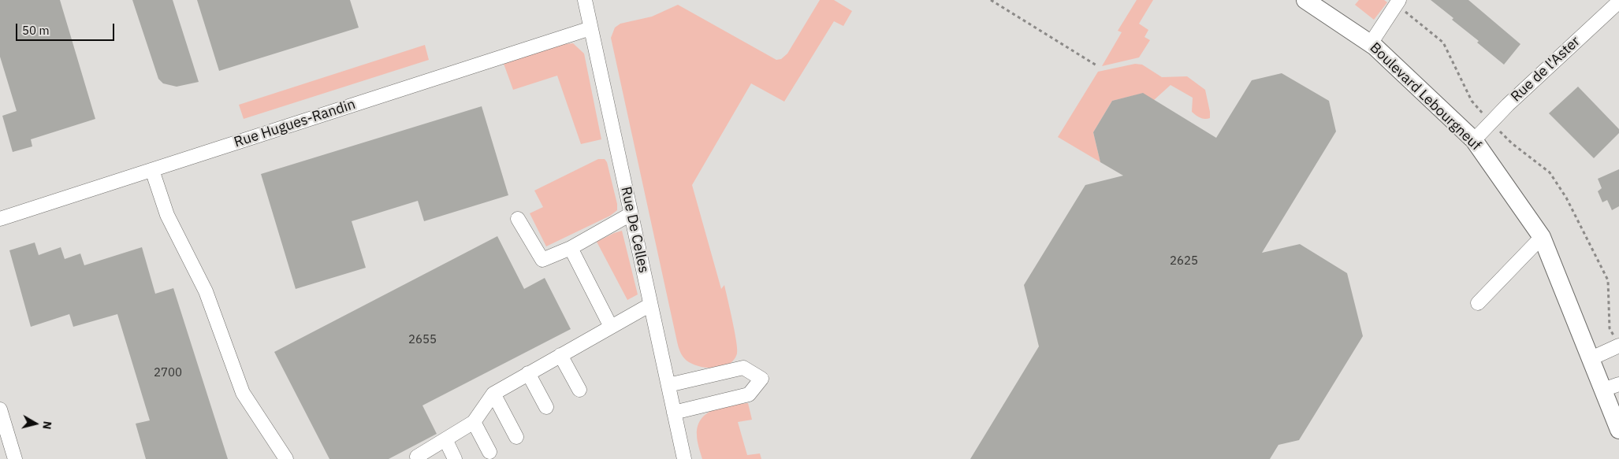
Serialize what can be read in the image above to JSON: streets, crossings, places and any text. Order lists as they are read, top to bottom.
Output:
{
  "streets": {
    "main road": ["Boulevard Lebourgneuf"],
    "street": ["Rue de l'Aster", "Rue Hugues-Randin", "Rue De Celles"]
  },
  "crossings": [
    ["Rue de l'Aster", "Boulevard Lebourgneuf"],
    ["Rue Hugues-Randin", "Rue De Celles"]
  ],
  "house_numbers": ["2625", "2655", "2700"],
  "scale_bar": "50 m",
  "north": "right"
}
